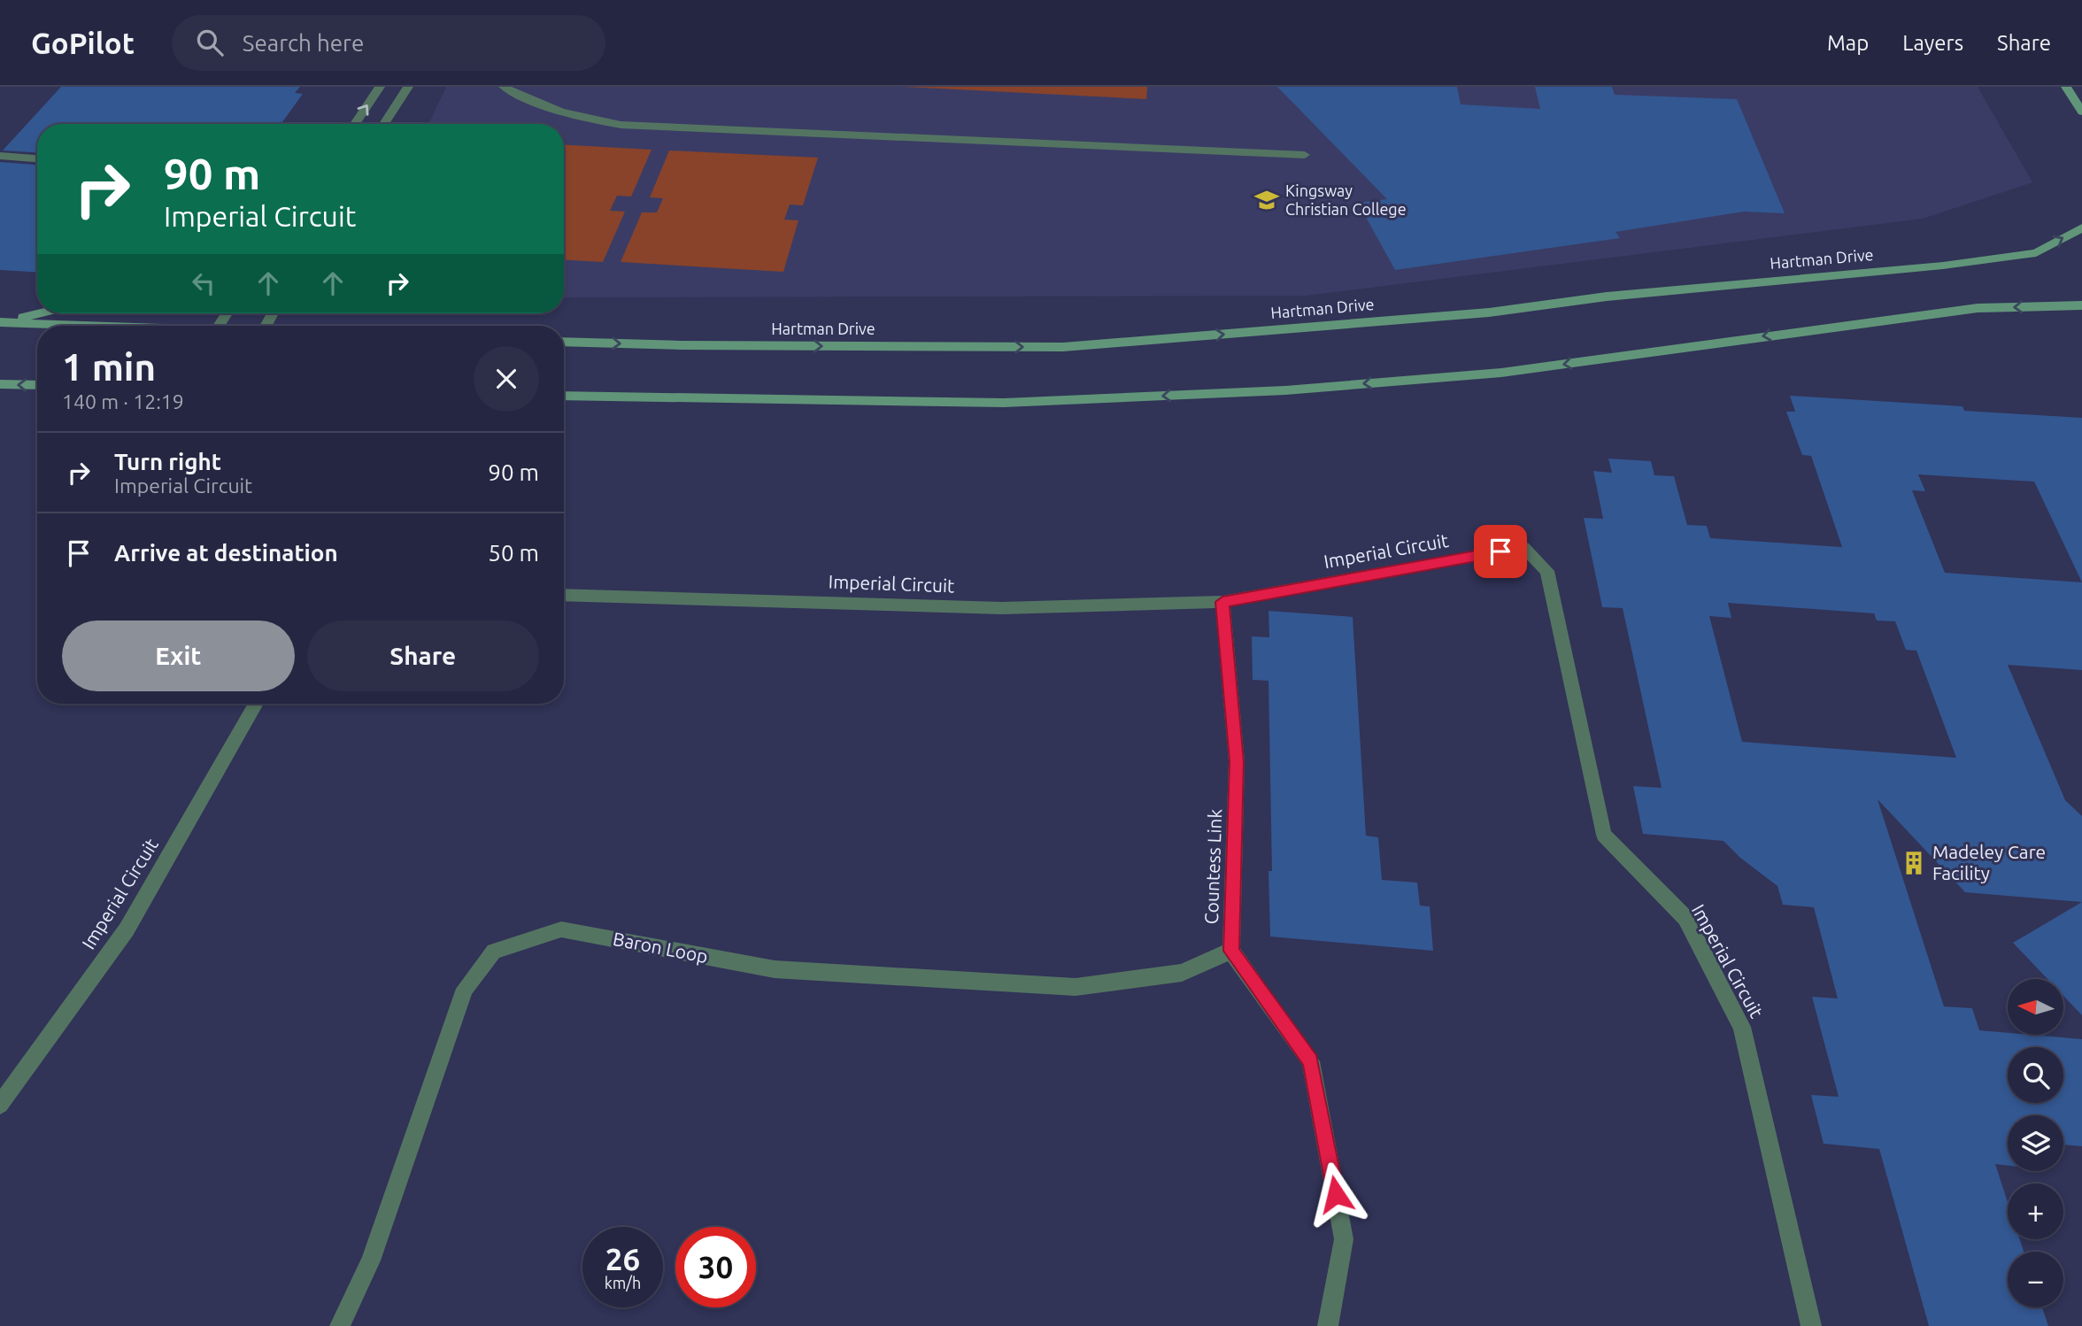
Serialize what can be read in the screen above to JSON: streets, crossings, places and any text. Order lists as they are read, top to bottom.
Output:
{
  "streets": {
    "main road": ["Hartman Drive"],
    "street": ["Imperial Circuit", "Countess Link", "Baron Loop"]
  },
  "crossings": [
    ["Imperial Circuit", "Countess Link"],
    ["Countess Link", "Baron Loop"]
  ],
  "places": {
    "school or university": ["Kingsway Christian College"],
    "building": ["Madeley Care Facility"]
  },
  "north": "left",
  "page": {
    "header": "GoPilot",
    "search": "Search here",
    "nav": ["Map", "Layers", "Share"],
    "turn": ["90 m", "Imperial Circuit"],
    "heading": ["1 min", "140 m · 12:19"],
    "list": [
      {
        "name": "Turn right",
        "note": "Imperial Circuit",
        "value": "90 m"
      },
      {
        "name": "Arrive at destination",
        "value": "50 m"
      }
    ],
    "buttons": ["Exit", "Share"],
    "map_buttons": ["+", "−"],
    "speed": "26 km/h",
    "limit": "30"
  }
}
